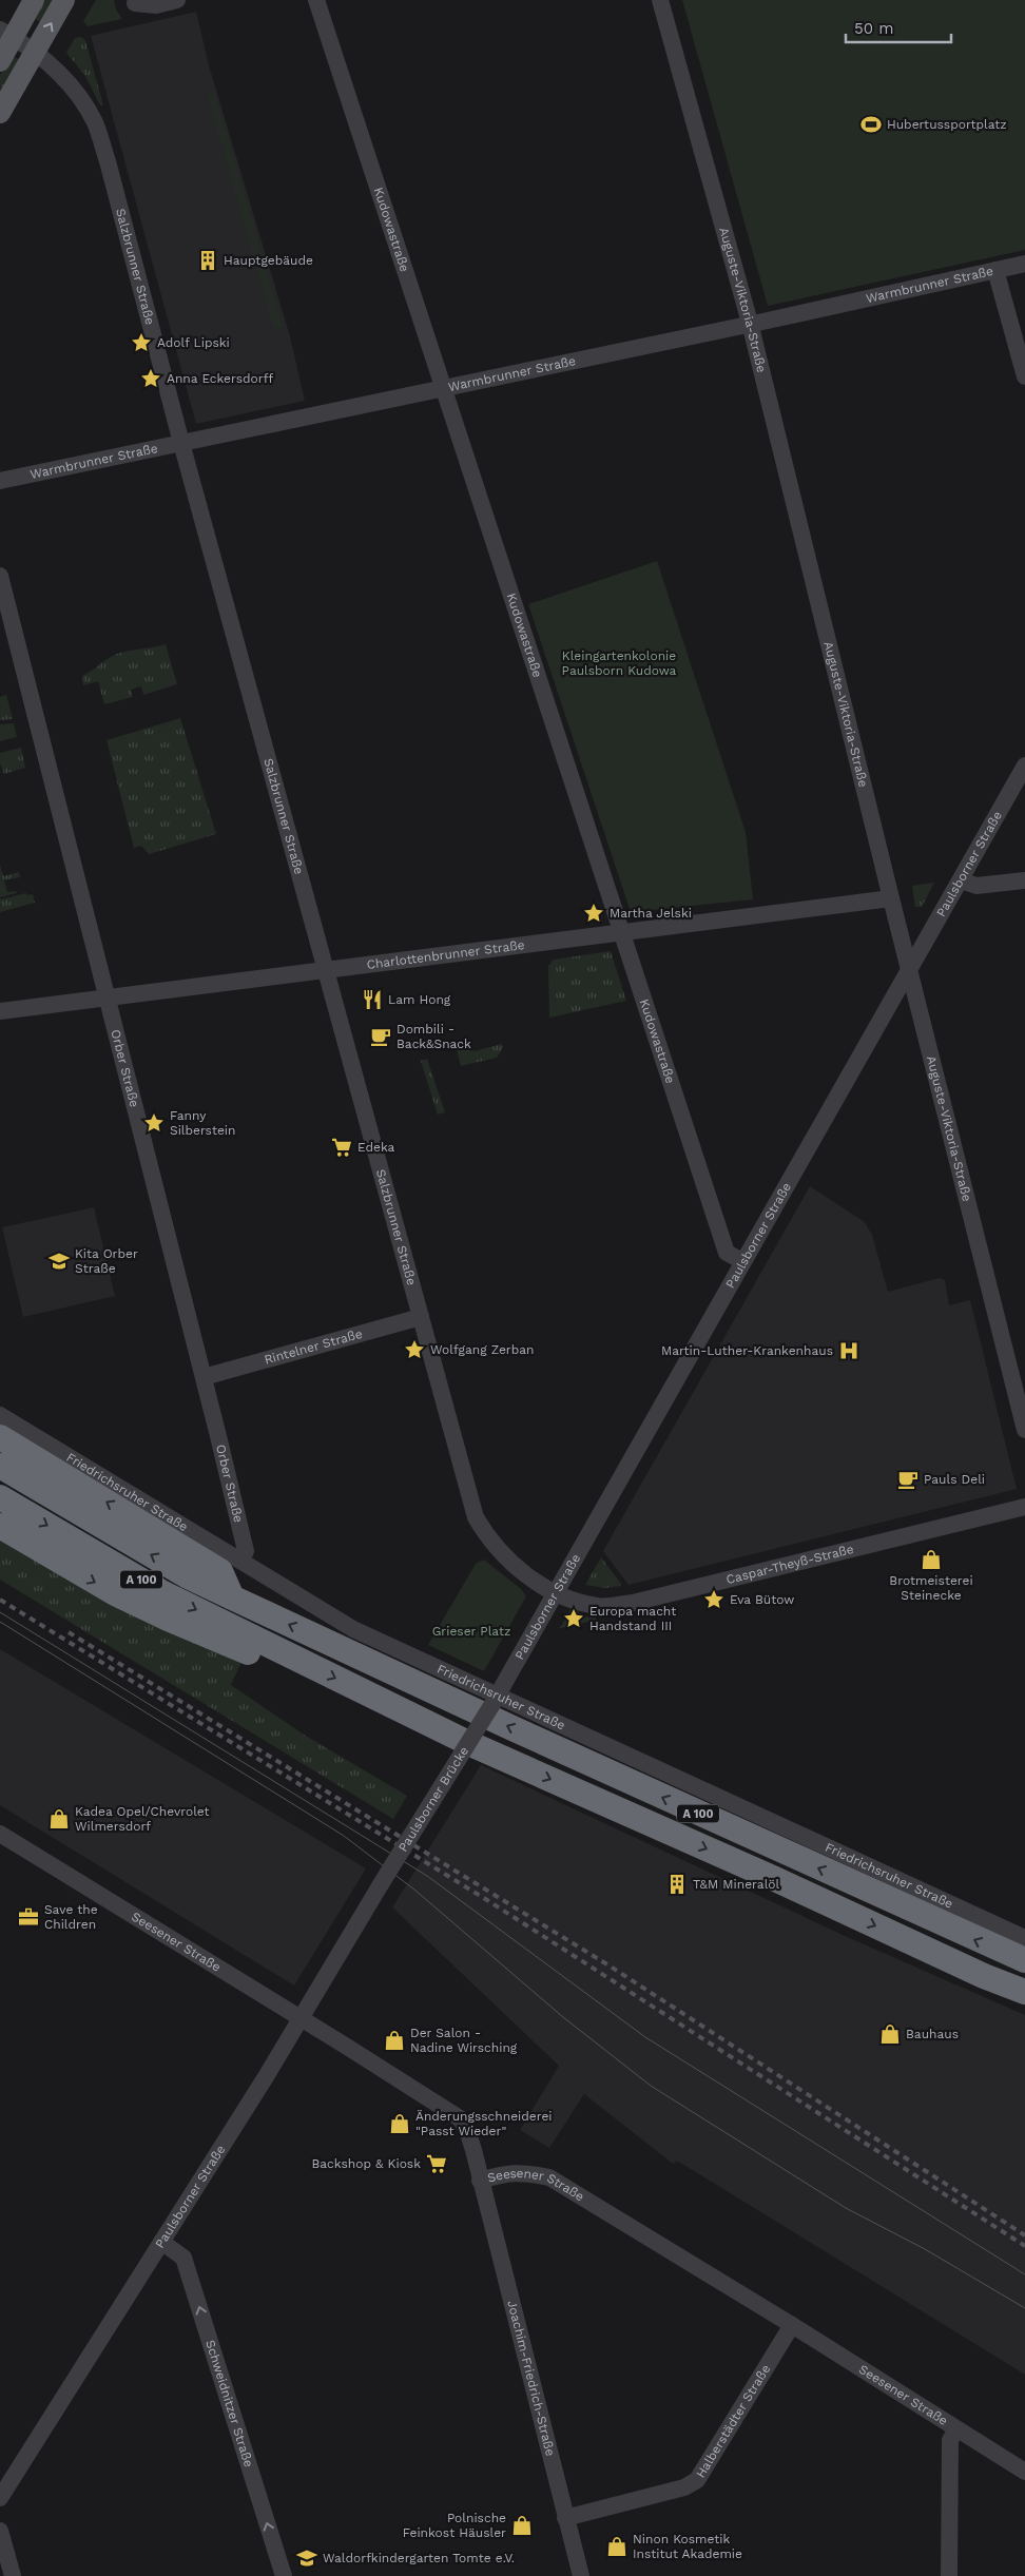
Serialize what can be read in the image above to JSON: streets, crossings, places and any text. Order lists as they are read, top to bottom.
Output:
{
  "streets": {
    "highway": ["A 100"],
    "street": [
      "Kudowastraße",
      "Salzbrunner Straße",
      "Warmbrunner Straße",
      "Auguste-Viktoria-Straße",
      "Paulsborner Straße",
      "Charlottenbrunner Straße",
      "Orber Straße",
      "Rintelner Straße",
      "Friedrichsruher Straße",
      "Caspar-Theyß-Straße",
      "Paulsborner Brücke",
      "Seesener Straße",
      "Joachim-Friedrich-Straße",
      "Schweidnitzer Straße",
      "Halberstädter Straße"
    ]
  },
  "crossings": [
    ["Kudowastraße", "Warmbrunner Straße"],
    ["Kudowastraße", "Paulsborner Straße"],
    ["Kudowastraße", "Charlottenbrunner Straße"],
    ["Salzbrunner Straße", "Warmbrunner Straße"],
    ["Salzbrunner Straße", "Paulsborner Straße"],
    ["Salzbrunner Straße", "Charlottenbrunner Straße"],
    ["Salzbrunner Straße", "Rintelner Straße"],
    ["Salzbrunner Straße", "Caspar-Theyß-Straße"],
    ["Warmbrunner Straße", "Auguste-Viktoria-Straße"],
    ["Auguste-Viktoria-Straße", "Paulsborner Straße"],
    ["Auguste-Viktoria-Straße", "Charlottenbrunner Straße"],
    ["Paulsborner Straße", "Friedrichsruher Straße"],
    ["Paulsborner Straße", "Caspar-Theyß-Straße"],
    ["Paulsborner Straße", "Paulsborner Brücke"],
    ["Paulsborner Straße", "Seesener Straße"],
    ["Paulsborner Straße", "Schweidnitzer Straße"],
    ["Charlottenbrunner Straße", "Orber Straße"],
    ["Orber Straße", "Rintelner Straße"],
    ["Orber Straße", "Friedrichsruher Straße"],
    ["Friedrichsruher Straße", "Paulsborner Brücke"],
    ["Seesener Straße", "Joachim-Friedrich-Straße"],
    ["Seesener Straße", "Halberstädter Straße"],
    ["Joachim-Friedrich-Straße", "Halberstädter Straße"]
  ],
  "one_way": ["Schweidnitzer Straße"],
  "parks": ["Kleingartenkolonie Paulsborn Kudowa", "Grieser Platz"],
  "places": {
    "sports": ["Hubertussportplatz"],
    "building": ["Hauptgebäude", "T&M Mineralöl"],
    "place": [
      "Adolf Lipski",
      "Anna Eckersdorff",
      "Martha Jelski",
      "Fanny Silberstein",
      "Wolfgang Zerban",
      "Eva Bütow",
      "Europa macht Handstand III"
    ],
    "restaurant": ["Lam Hong"],
    "cafe": ["Dombili - Back&Snack", "Pauls Deli"],
    "supermarket": ["Edeka", "Backshop & Kiosk"],
    "school or university": ["Kita Orber Straße", "Waldorfkindergarten Tomte e.V."],
    "hospital": ["Martin-Luther-Krankenhaus"],
    "shop": [
      "Brotmeisterei Steinecke",
      "Kadea Opel/Chevrolet Wilmersdorf",
      "Bauhaus",
      "Der Salon - Nadine Wirsching",
      "Änderungsschneiderei \"Passt Wieder\"",
      "Polnische Feinkost Häusler",
      "Ninon Kosmetik Institut Akademie"
    ],
    "office": ["Save the Children"]
  },
  "scale_bar": "50 m"
}
